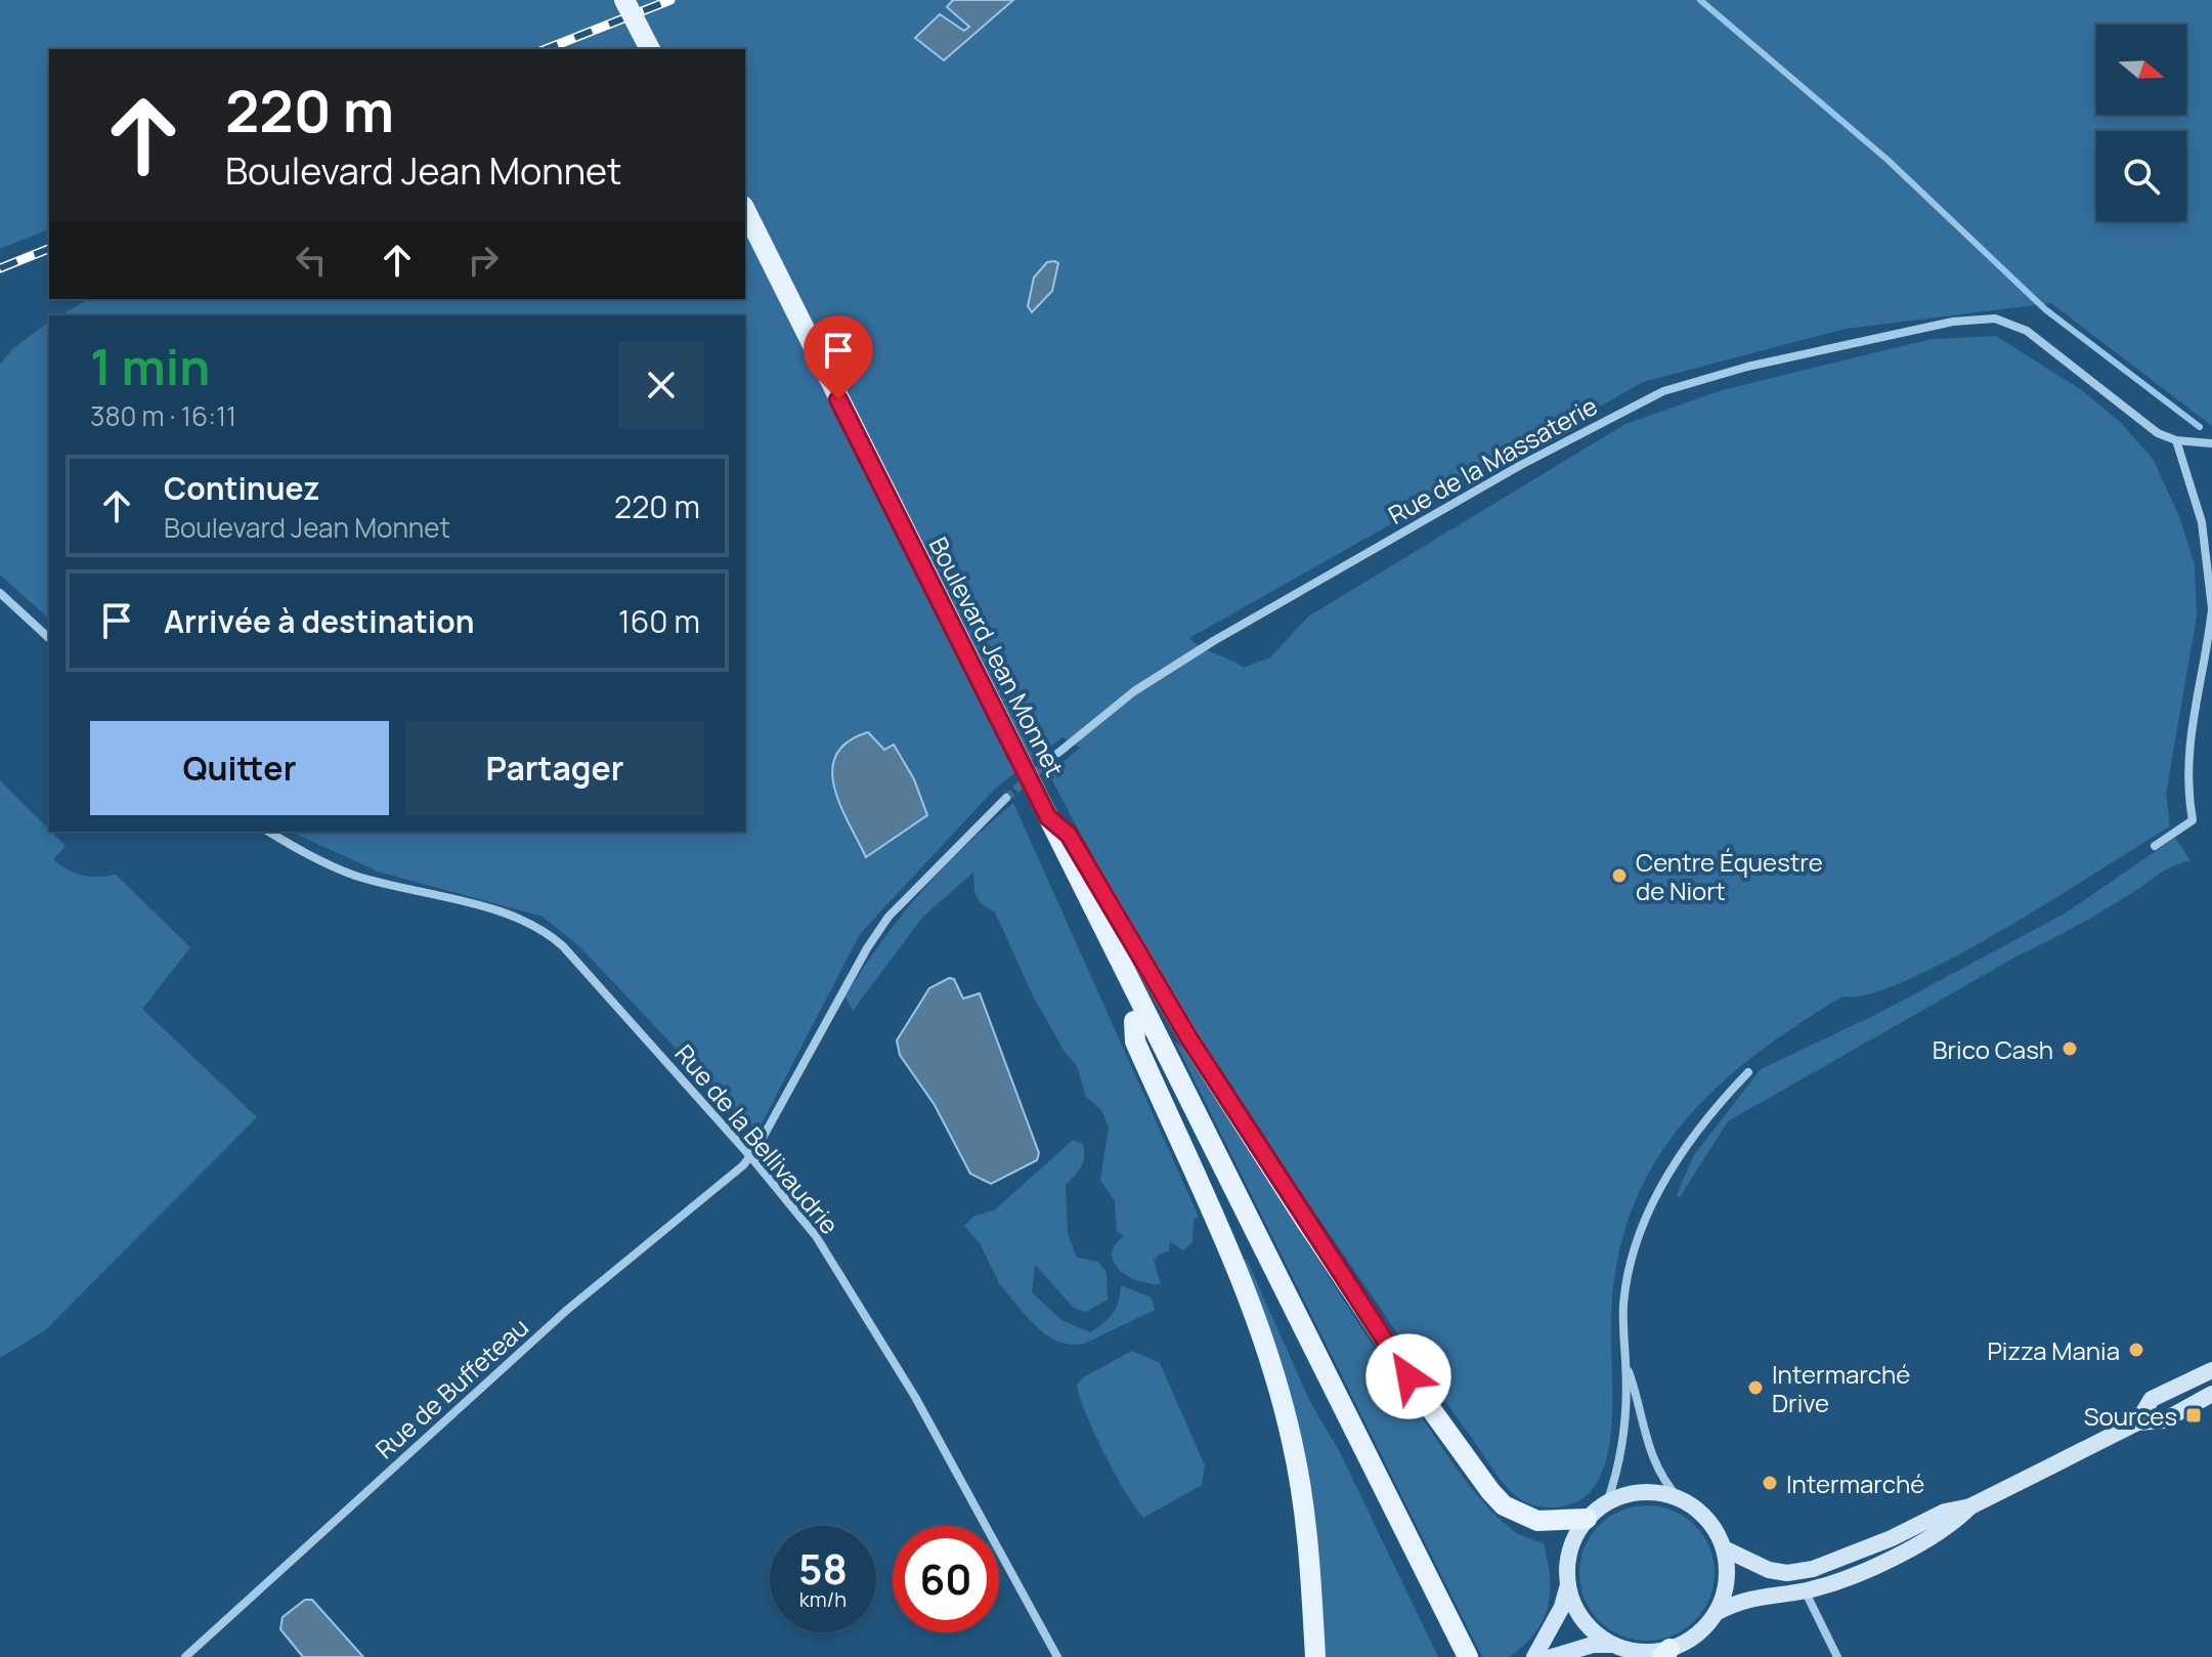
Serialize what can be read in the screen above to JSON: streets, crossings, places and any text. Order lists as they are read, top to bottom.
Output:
{
  "streets": {
    "main road": ["Boulevard Jean Monnet"],
    "street": ["Rue de la Massaterie", "Rue de la Bellivaudrie", "Rue de Buffeteau"]
  },
  "crossings": [
    ["Rue de la Bellivaudrie", "Rue de Buffeteau"]
  ],
  "places": {
    "other": [
      "Centre Équestre de Niort",
      "Brico Cash",
      "Pizza Mania",
      "Intermarché Drive",
      "Intermarché"
    ],
    "transit": ["Sources"]
  },
  "north": "right",
  "page": {
    "turn": ["220 m", "Boulevard Jean Monnet"],
    "heading": ["1 min", "380 m · 16:11"],
    "list": [
      {
        "name": "Continuez",
        "note": "Boulevard Jean Monnet",
        "value": "220 m"
      },
      {
        "name": "Arrivée à destination",
        "value": "160 m"
      }
    ],
    "buttons": ["Quitter", "Partager"],
    "speed": "58 km/h",
    "limit": "60"
  }
}
